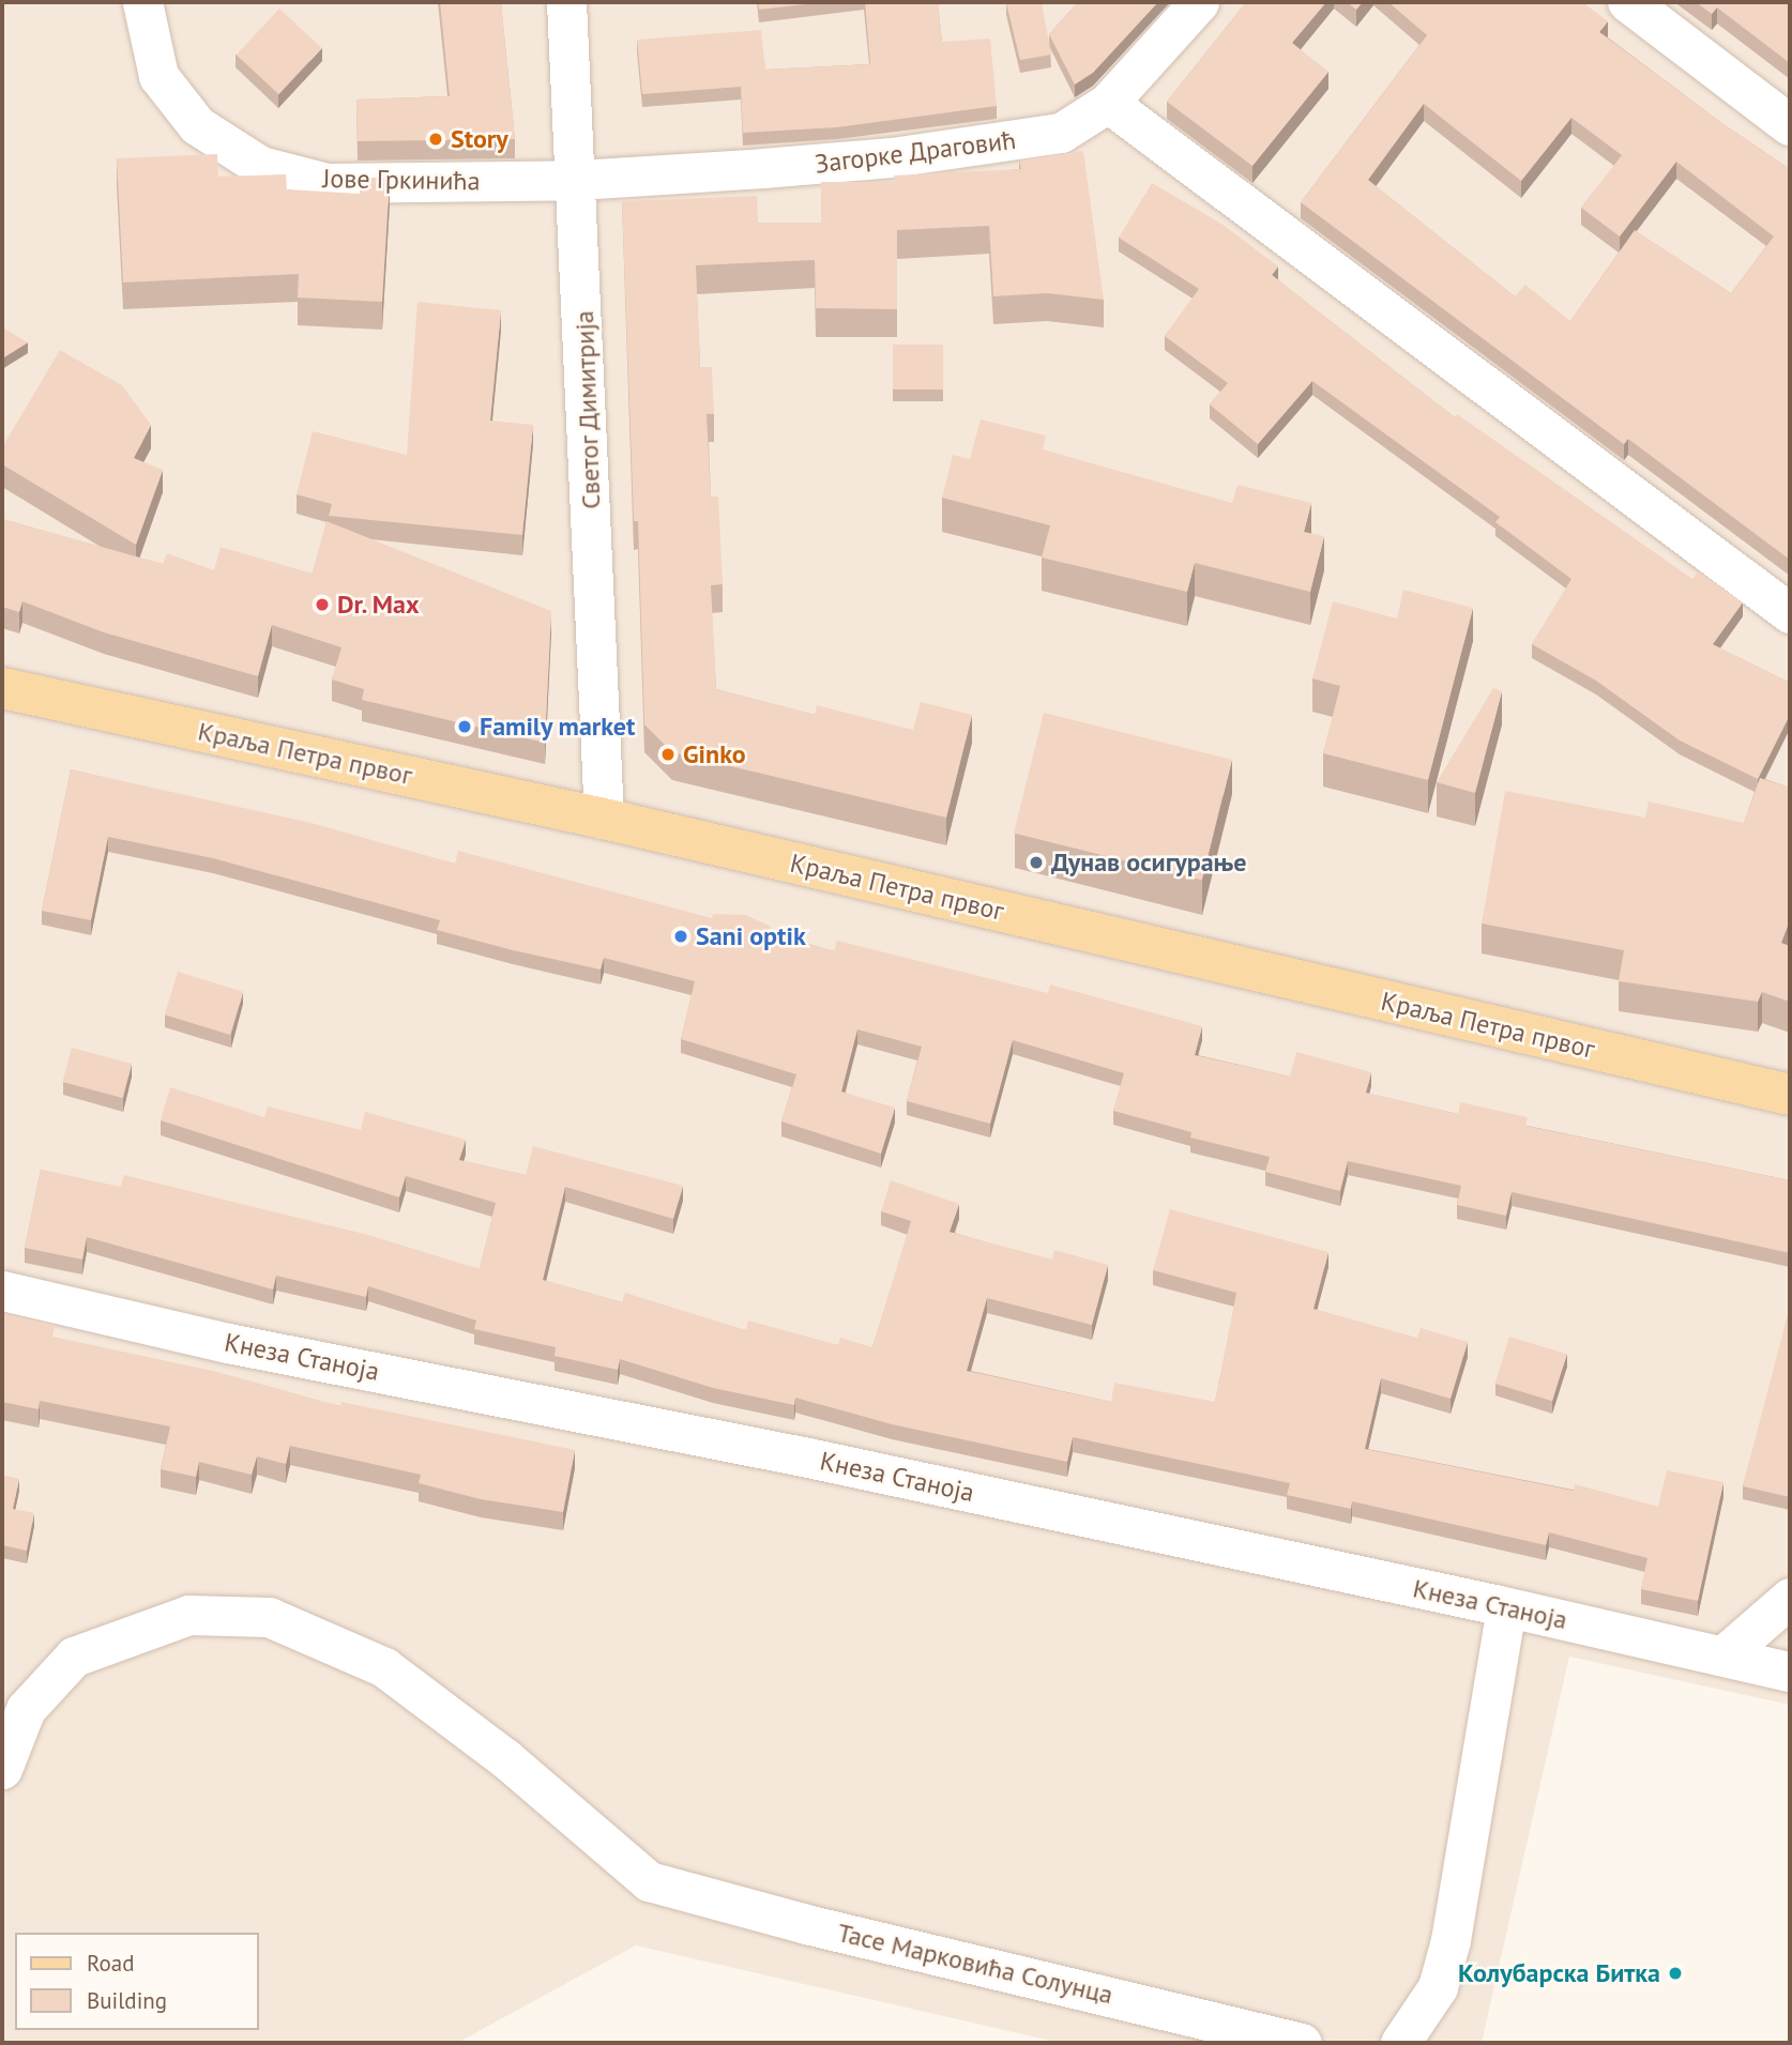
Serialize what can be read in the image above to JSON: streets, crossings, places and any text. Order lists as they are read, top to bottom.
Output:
{
  "streets": {
    "main road": ["Краља Петра првог"],
    "street": [
      "Загорке Драговић",
      "Јове Гркинића",
      "Светог Димитрија",
      "Кнеза Станоја",
      "Тасе Марковића Солунца"
    ]
  },
  "crossings": [
    ["Загорке Драговић", "Јове Гркинића"],
    ["Загорке Драговић", "Светог Димитрија"],
    ["Јове Гркинића", "Светог Димитрија"],
    ["Светог Димитрија", "Краља Петра првог"]
  ],
  "places": [
    "Story",
    "Dr. Max",
    "Family market",
    "Ginko",
    "Дунав осигурање",
    "Sani optik",
    "Колубарска Битка"
  ],
  "legend": ["Road", "Building"]
}
